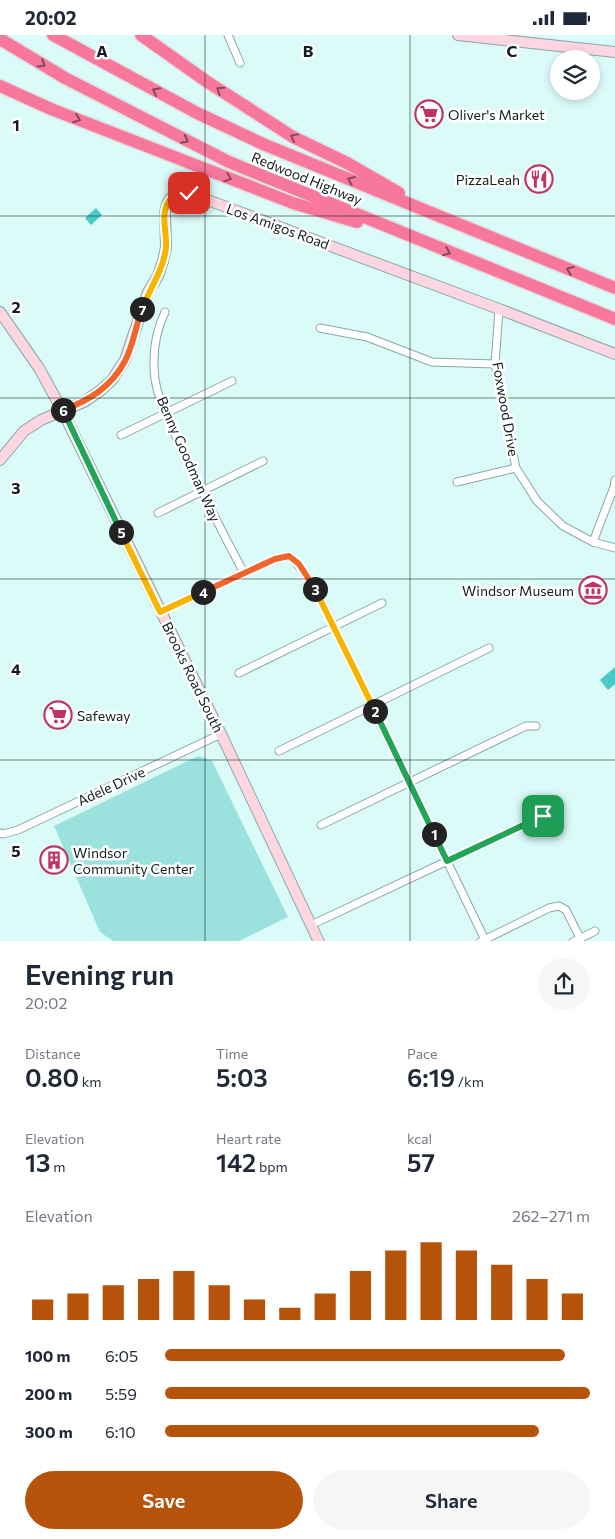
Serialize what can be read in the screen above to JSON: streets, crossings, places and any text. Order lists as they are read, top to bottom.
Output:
{
  "streets": {
    "highway": ["Redwood Highway"],
    "street": [
      "Los Amigos Road",
      "Foxwood Drive",
      "Benny Goodman Way",
      "Brooks Road South",
      "Adele Drive"
    ]
  },
  "crossings": [
    ["Los Amigos Road", "Foxwood Drive"],
    ["Los Amigos Road", "Brooks Road South"],
    ["Brooks Road South", "Adele Drive"]
  ],
  "places": {
    "supermarket": ["Oliver's Market", "Safeway"],
    "restaurant": ["PizzaLeah"],
    "museum": ["Windsor Museum"],
    "building": ["Windsor Community Center"]
  },
  "page": {
    "status": "20:02",
    "pins": [
      "7",
      "6",
      "5",
      "3",
      "4",
      "2",
      "1"
    ],
    "heading": ["Evening run", "20:02"],
    "stats": [
      ["Distance", "0.80 km"],
      ["Time", "5:03"],
      ["Pace", "6:19 /km"],
      ["Elevation", "13 m"],
      ["Heart rate", "142 bpm"],
      ["kcal", "57"]
    ],
    "chart": ["Elevation", "262–271 m"],
    "list": [
      {
        "name": "100 m",
        "note": "6:05"
      },
      {
        "name": "200 m",
        "note": "5:59"
      },
      {
        "name": "300 m",
        "note": "6:10"
      }
    ],
    "buttons": ["Save", "Share"]
  },
  "grid": {
    "columns": ["A", "B", "C"],
    "rows": [
      "1",
      "2",
      "3",
      "4",
      "5"
    ]
  }
}
